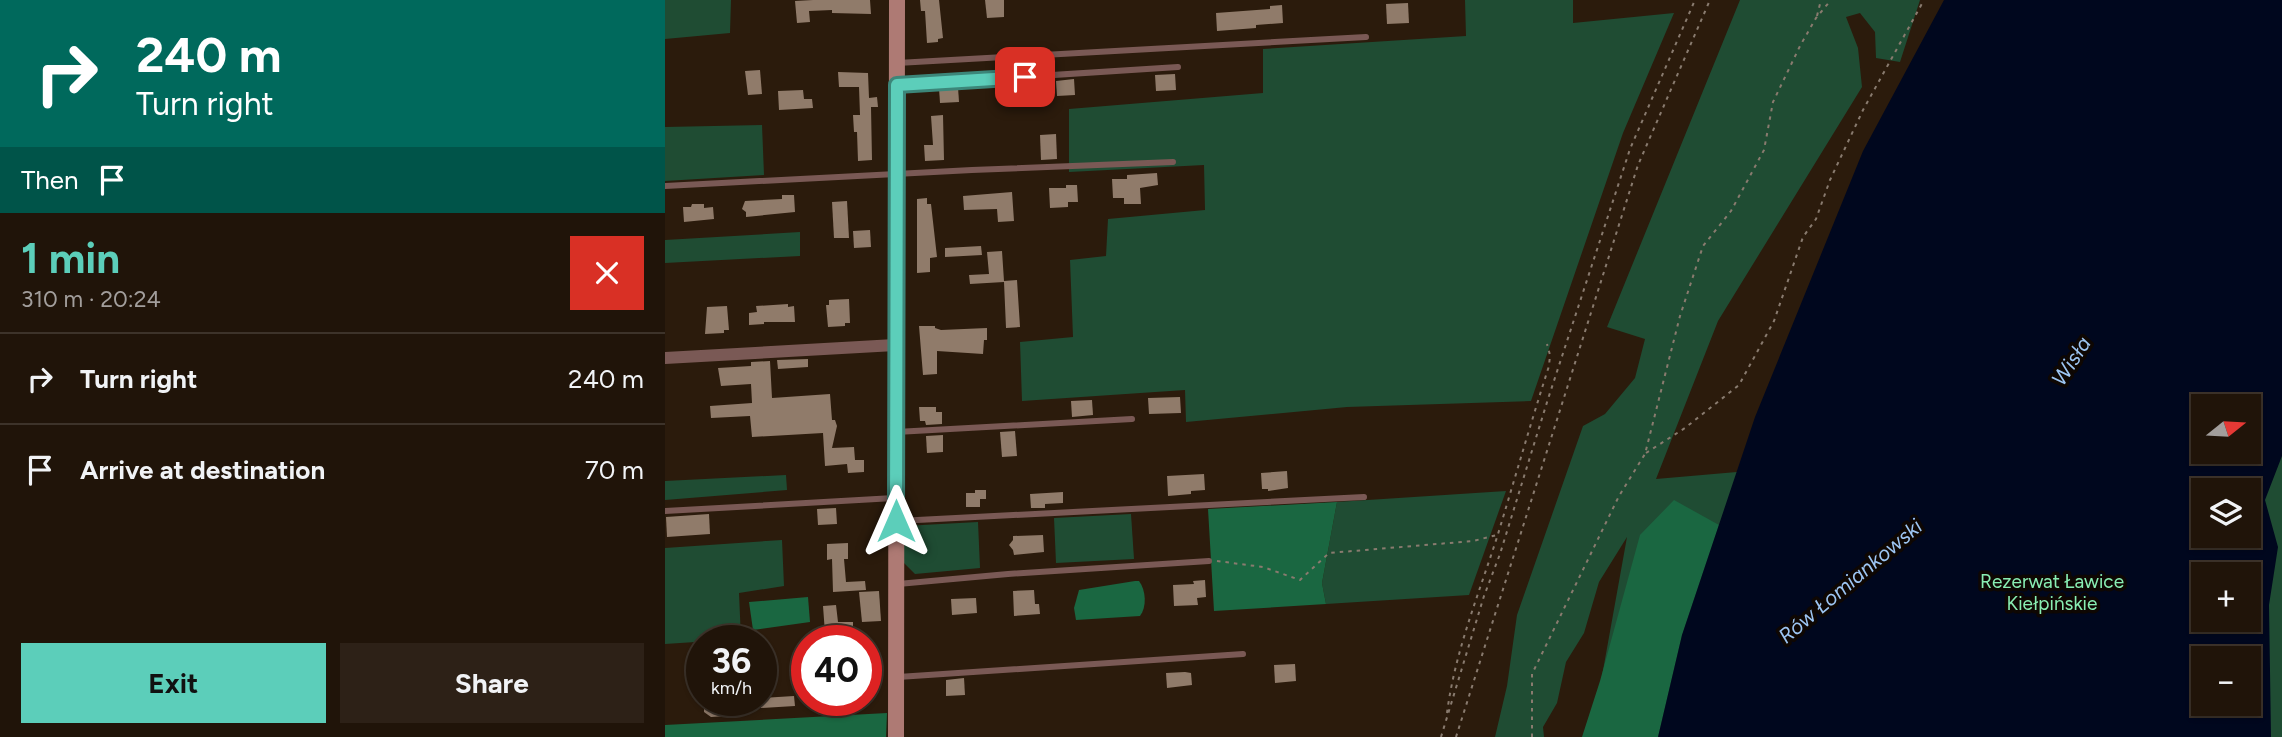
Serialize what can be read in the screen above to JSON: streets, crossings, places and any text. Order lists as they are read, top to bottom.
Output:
{
  "water": ["Wisła", "Rów Łomiankowski"],
  "parks": ["Rezerwat Ławice Kiełpińskie"],
  "north": "right",
  "page": {
    "turn": ["240 m", "Turn right"],
    "then": "Then",
    "heading": ["1 min", "310 m · 20:24"],
    "list": [
      {
        "name": "Turn right",
        "value": "240 m"
      },
      {
        "name": "Arrive at destination",
        "value": "70 m"
      }
    ],
    "map_buttons": ["+", "−"],
    "speed": "36 km/h",
    "limit": "40",
    "buttons": ["Exit", "Share"]
  }
}
